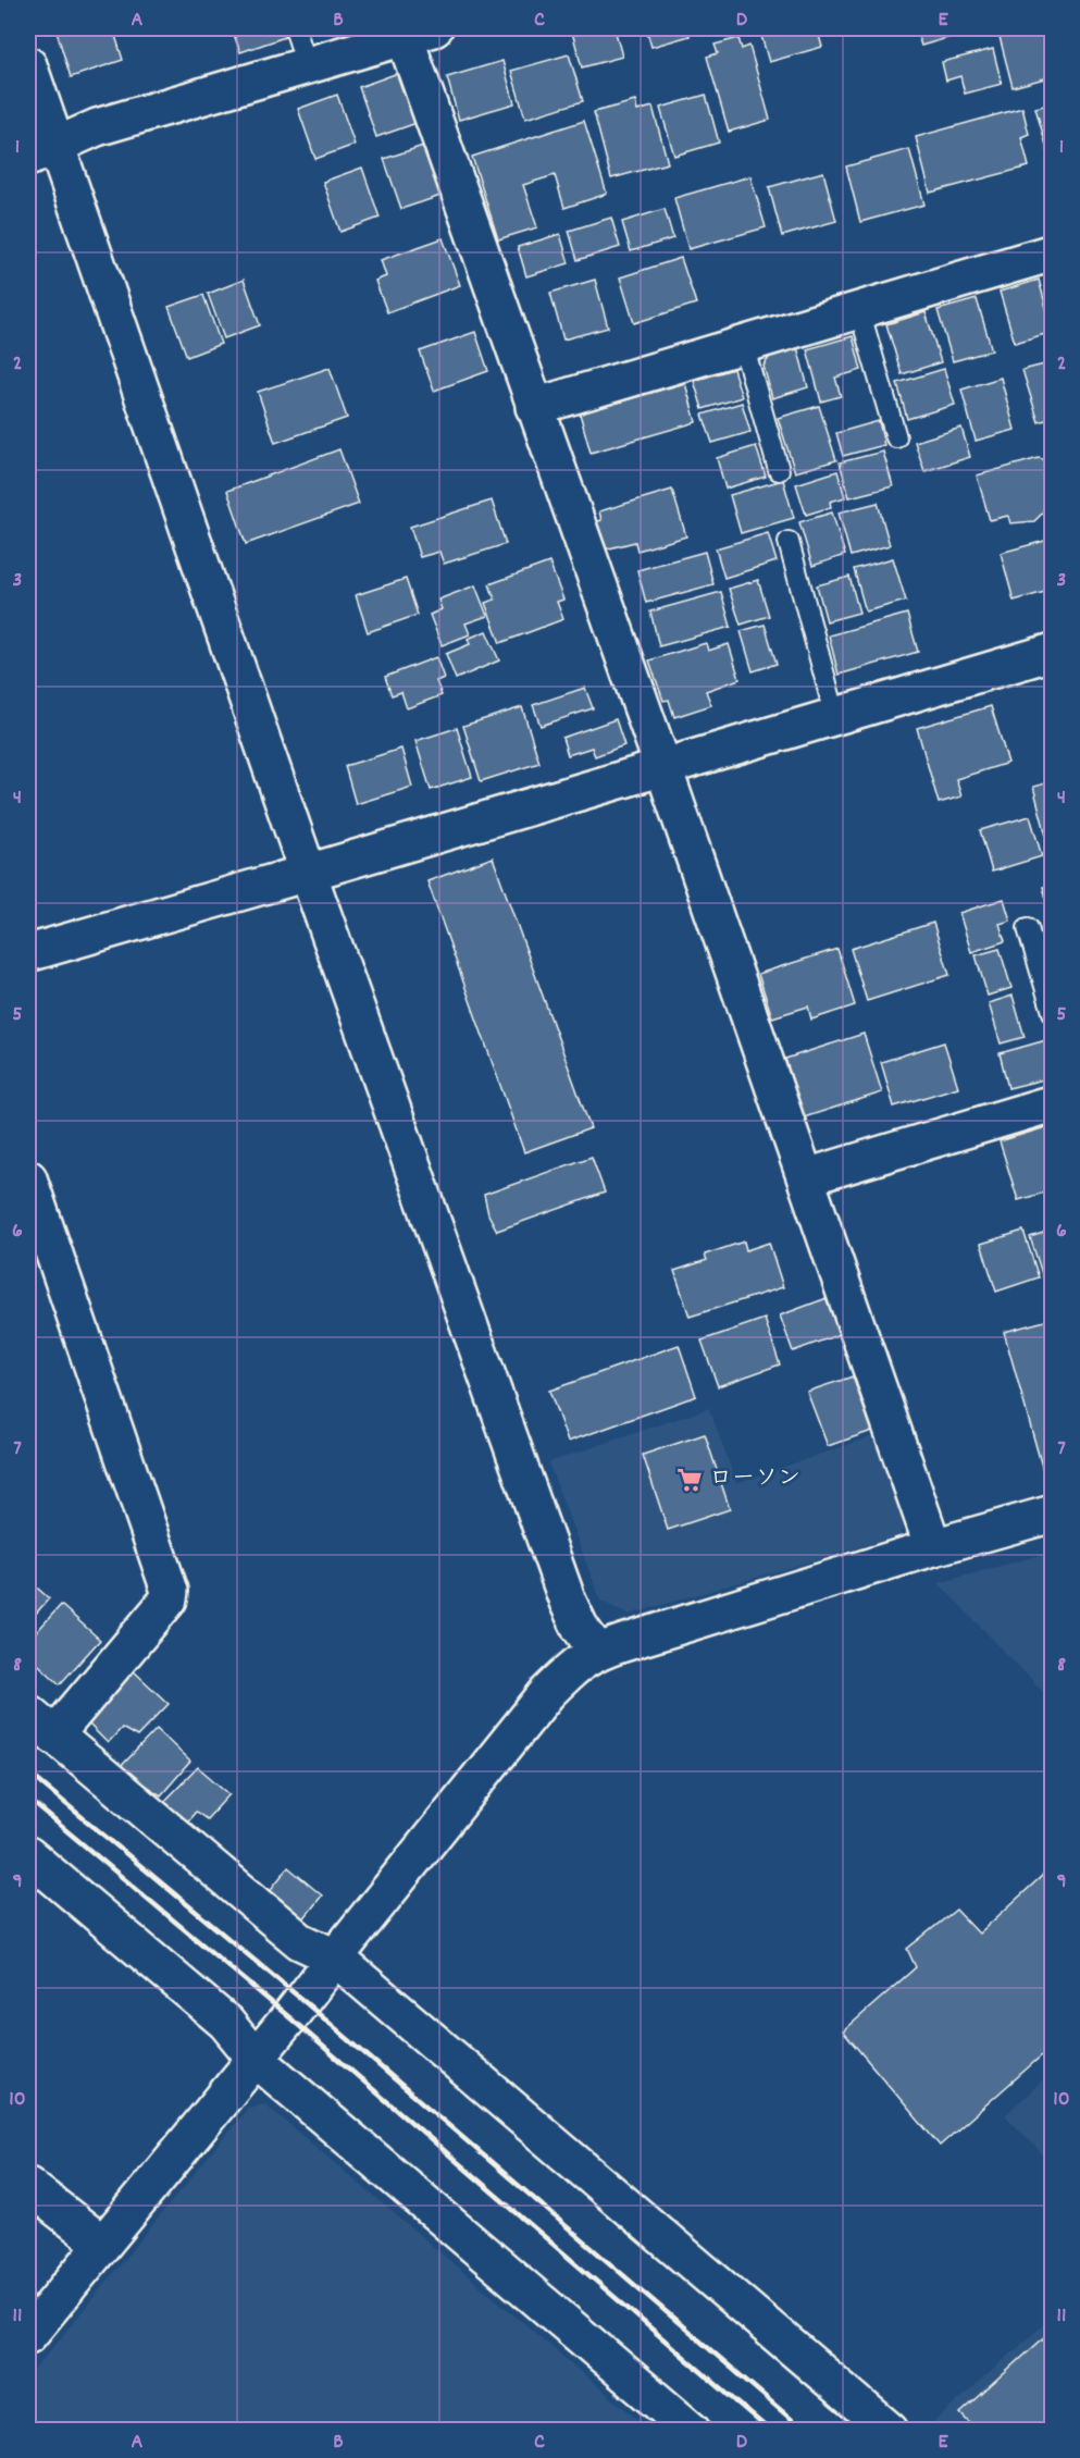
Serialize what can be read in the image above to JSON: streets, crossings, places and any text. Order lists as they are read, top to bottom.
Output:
{
  "places": {
    "supermarket": ["ローソン"]
  },
  "grid": {
    "columns": [
      "A",
      "B",
      "C",
      "D",
      "E"
    ],
    "rows": [
      "1",
      "2",
      "3",
      "4",
      "5",
      "6",
      "7",
      "8",
      "9",
      "10",
      "11"
    ]
  }
}
